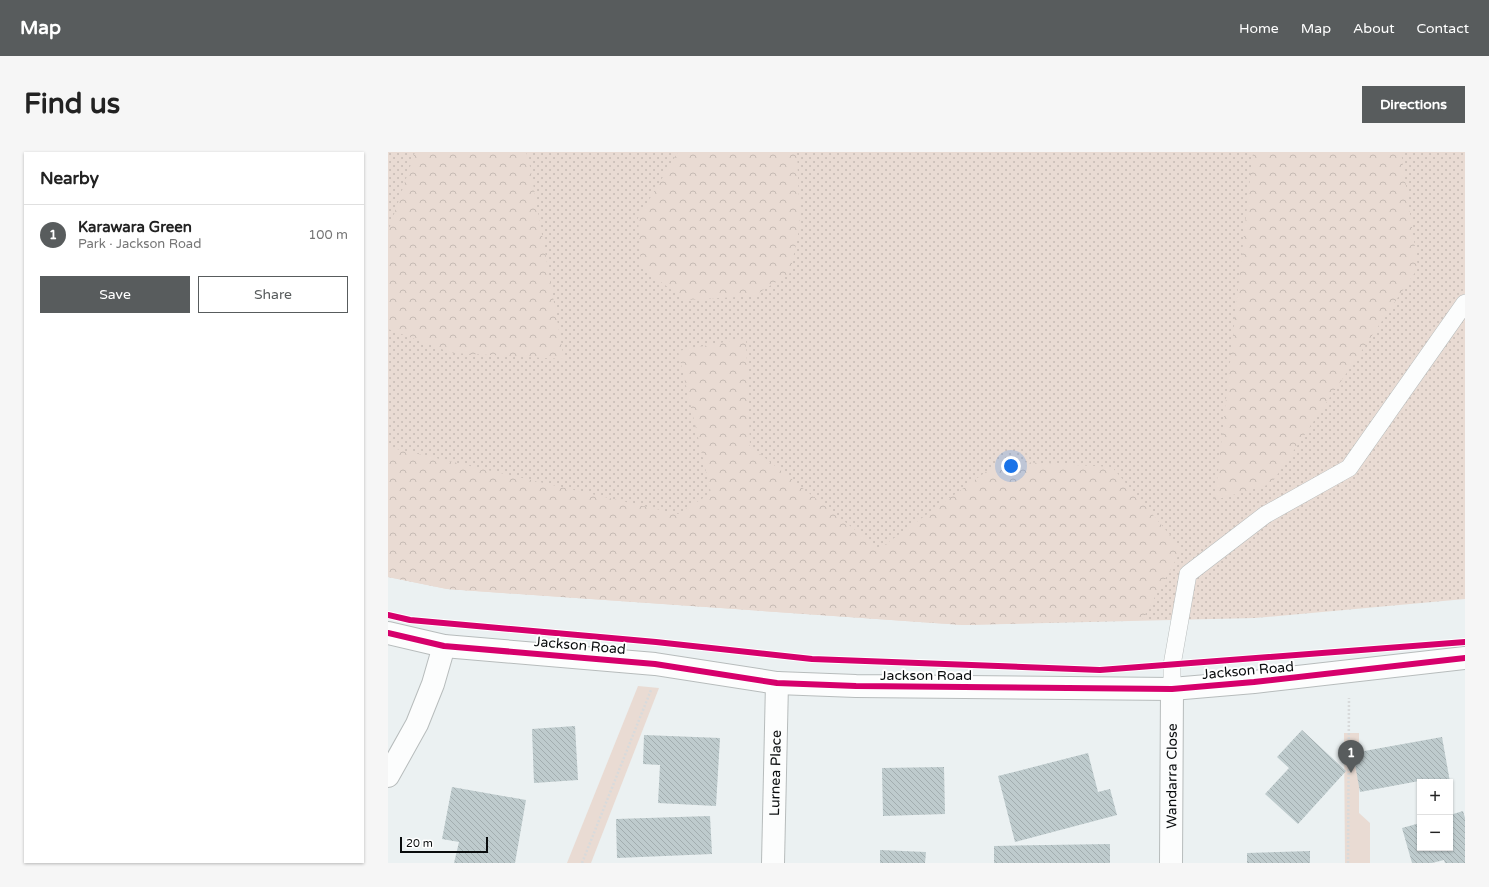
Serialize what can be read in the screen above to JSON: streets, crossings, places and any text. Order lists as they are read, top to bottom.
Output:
{
  "streets": {
    "street": ["Jackson Road", "Lurnea Place", "Wandarra Close"]
  },
  "crossings": [
    ["Jackson Road", "Lurnea Place"],
    ["Jackson Road", "Wandarra Close"]
  ],
  "scale_bar": "20 m",
  "page": {
    "header": "Map",
    "nav": [
      "Home",
      "Map",
      "About",
      "Contact"
    ],
    "buttons": [
      "Directions",
      ["Save", "Share"]
    ],
    "title": "Find us",
    "heading": "Nearby",
    "list": [
      {
        "mark": "1",
        "name": "Karawara Green",
        "note": "Park · Jackson Road",
        "value": "100 m"
      }
    ],
    "pins": "1",
    "map_buttons": ["+", "−"],
    "scale": "20 m"
  }
}
